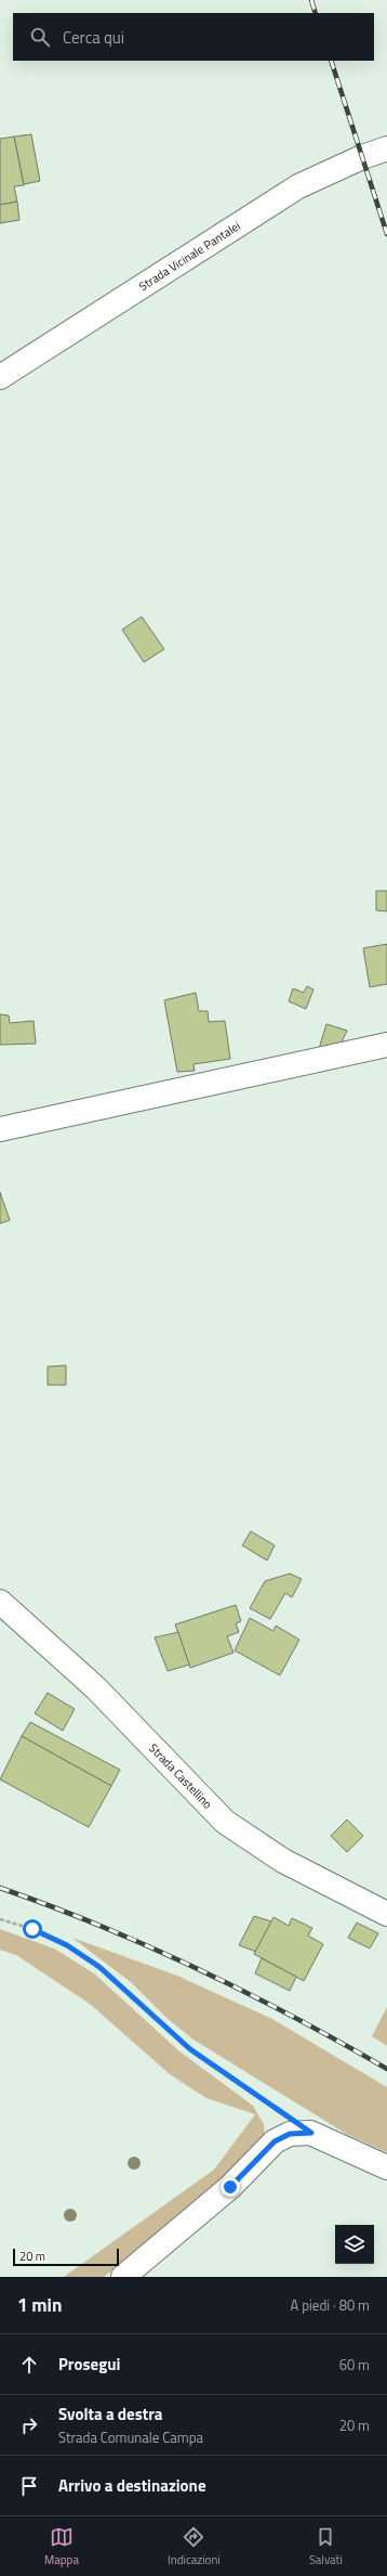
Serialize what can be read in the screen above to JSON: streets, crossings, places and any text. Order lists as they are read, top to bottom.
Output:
{
  "streets": {
    "street": ["Strada Vicinale Pantalei", "Strada Castellino"]
  },
  "scale_bar": "20 m",
  "page": {
    "search": "Cerca qui",
    "scale": "20 m",
    "heading": ["1 min", "A piedi · 80 m"],
    "list": [
      ["Prosegui", "60 m"],
      ["Svolta a destra", "Strada Comunale Campa", "20 m"],
      "Arrivo a destinazione"
    ],
    "nav": ["Mappa", "Indicazioni", "Salvati"]
  }
}
